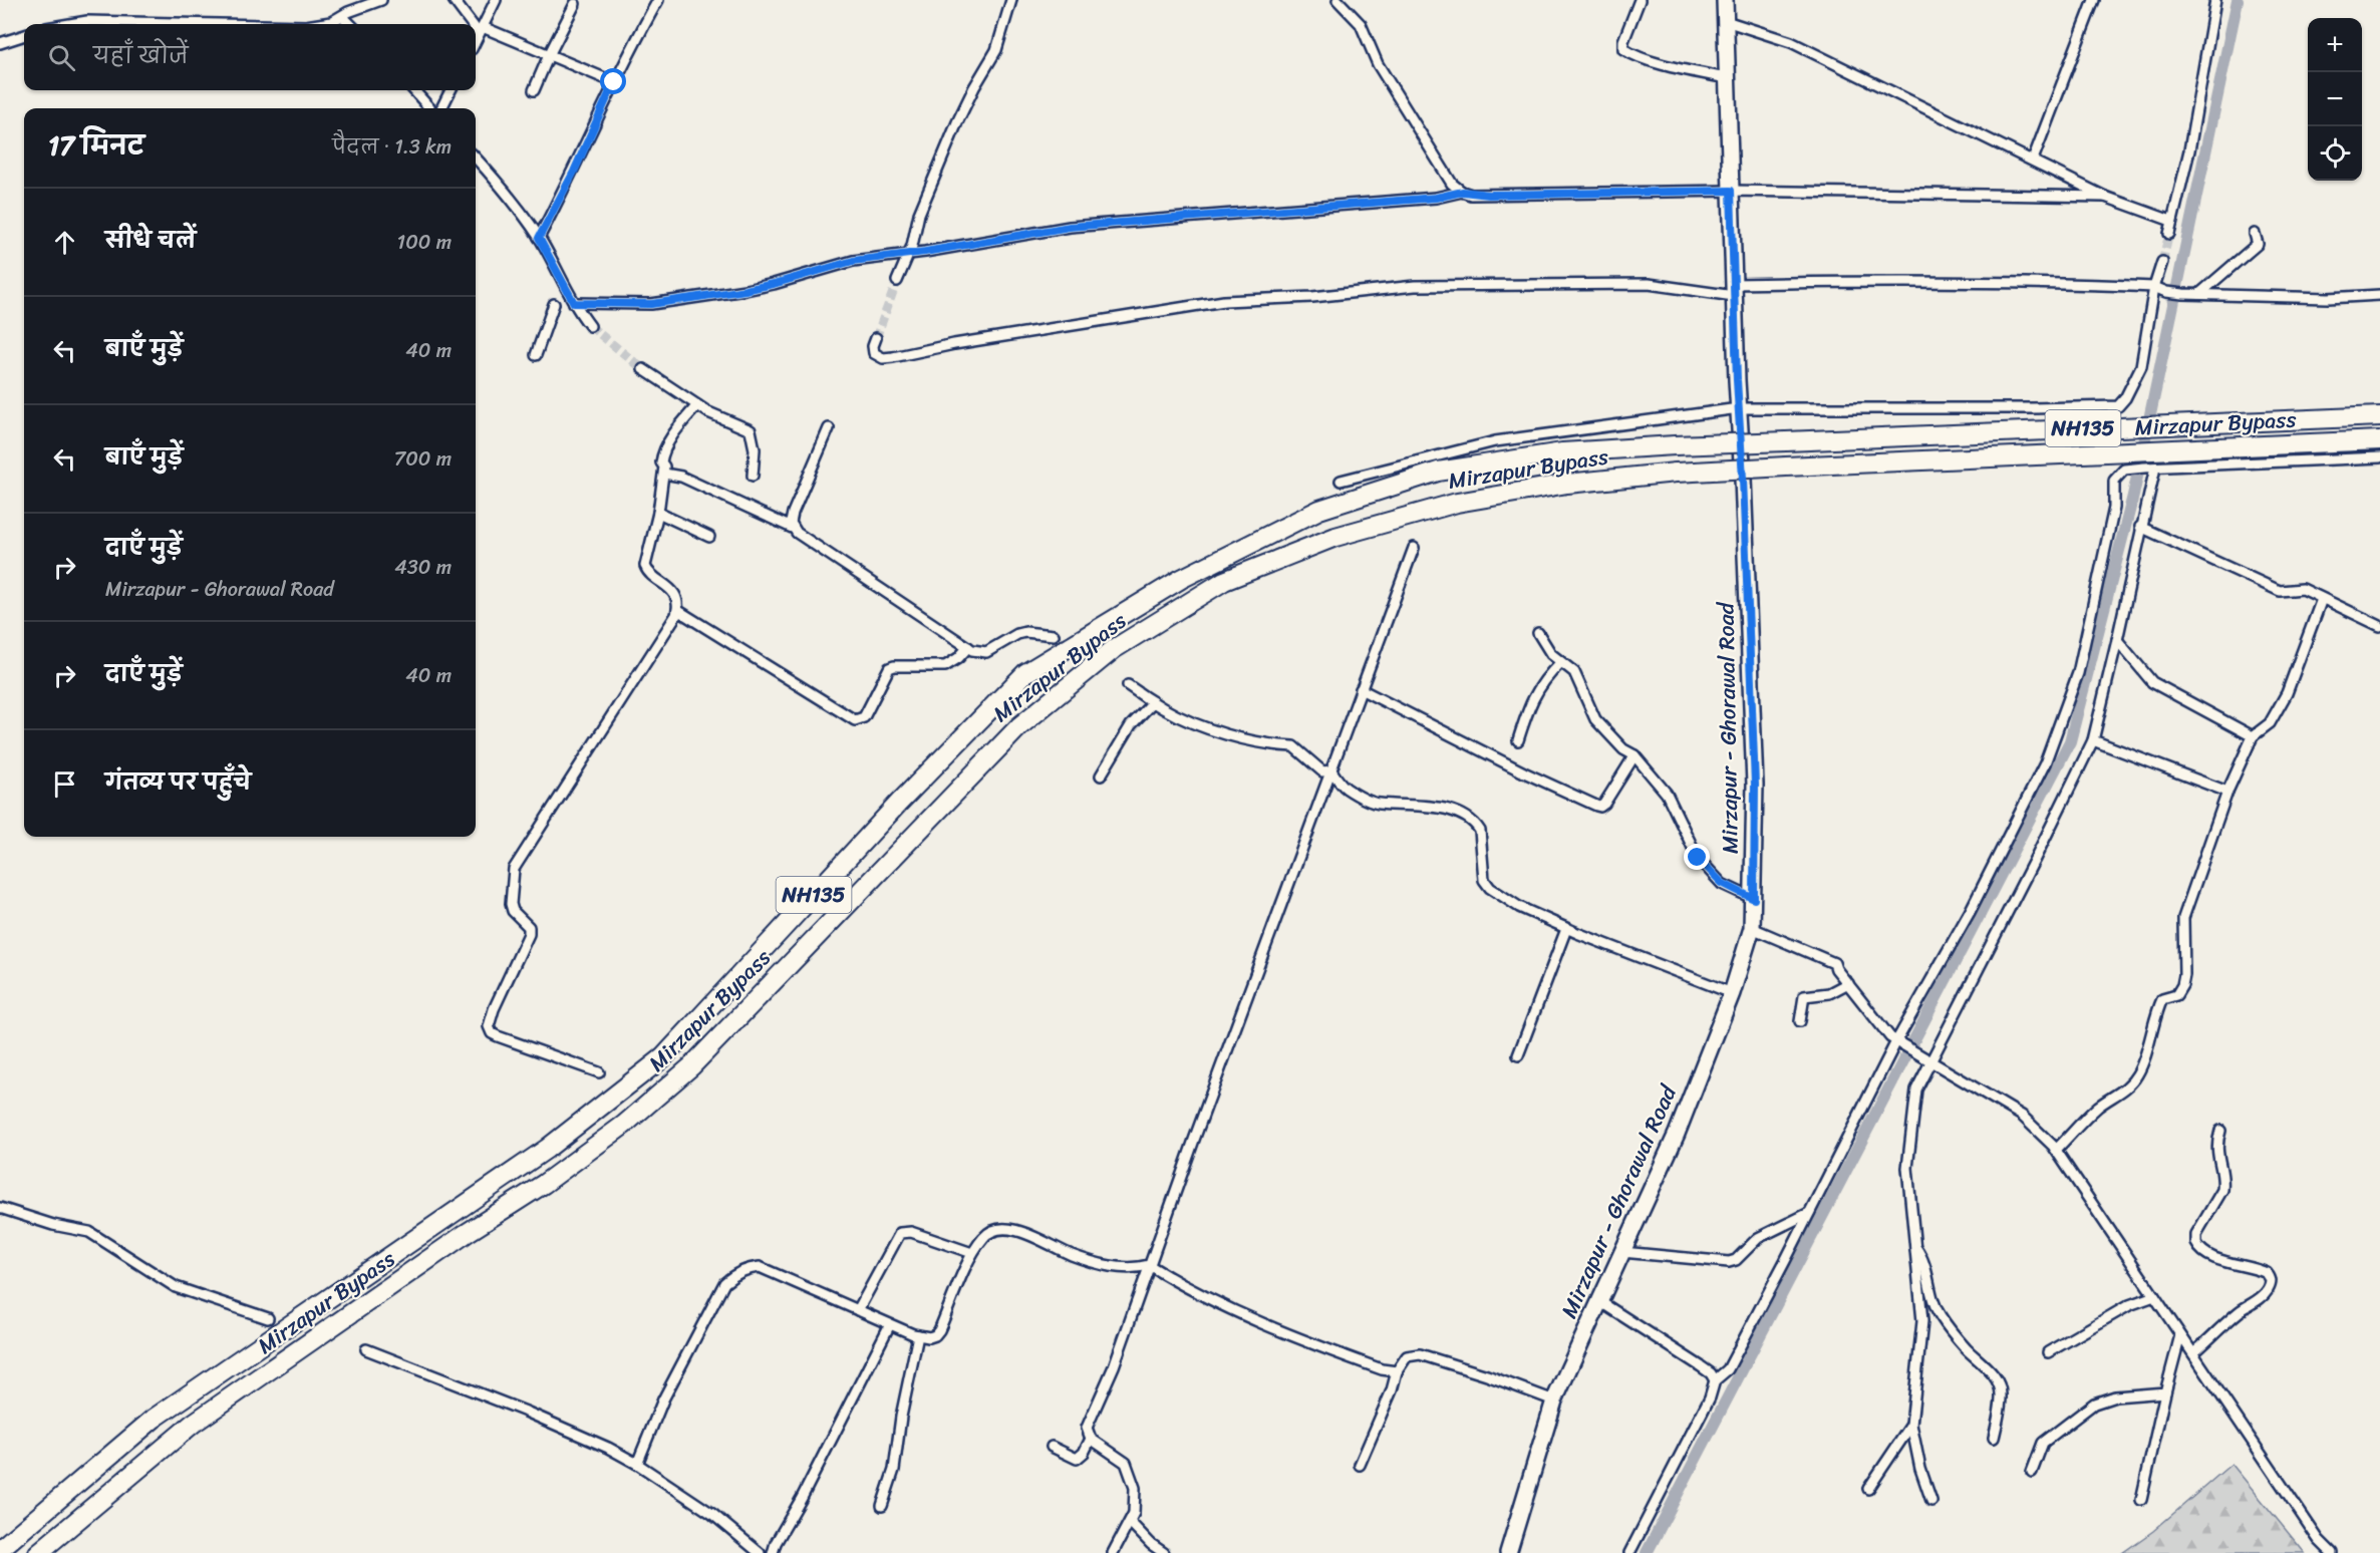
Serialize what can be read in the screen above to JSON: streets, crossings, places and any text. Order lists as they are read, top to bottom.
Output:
{
  "streets": {
    "highway": ["Mirzapur Bypass", "NH135"],
    "main road": ["Mirzapur - Ghorawal Road"]
  },
  "page": {
    "map_buttons": ["+", "−"],
    "search": "यहाँ खोजें",
    "heading": ["17 मिनट", "पैदल · 1.3 km"],
    "list": [
      ["सीधे चलें", "100 m"],
      ["बाएँ मुड़ें", "40 m"],
      ["बाएँ मुड़ें", "700 m"],
      ["दाएँ मुड़ें", "Mirzapur - Ghorawal Road", "430 m"],
      ["दाएँ मुड़ें", "40 m"],
      "गंतव्य पर पहुँचे"
    ]
  }
}
